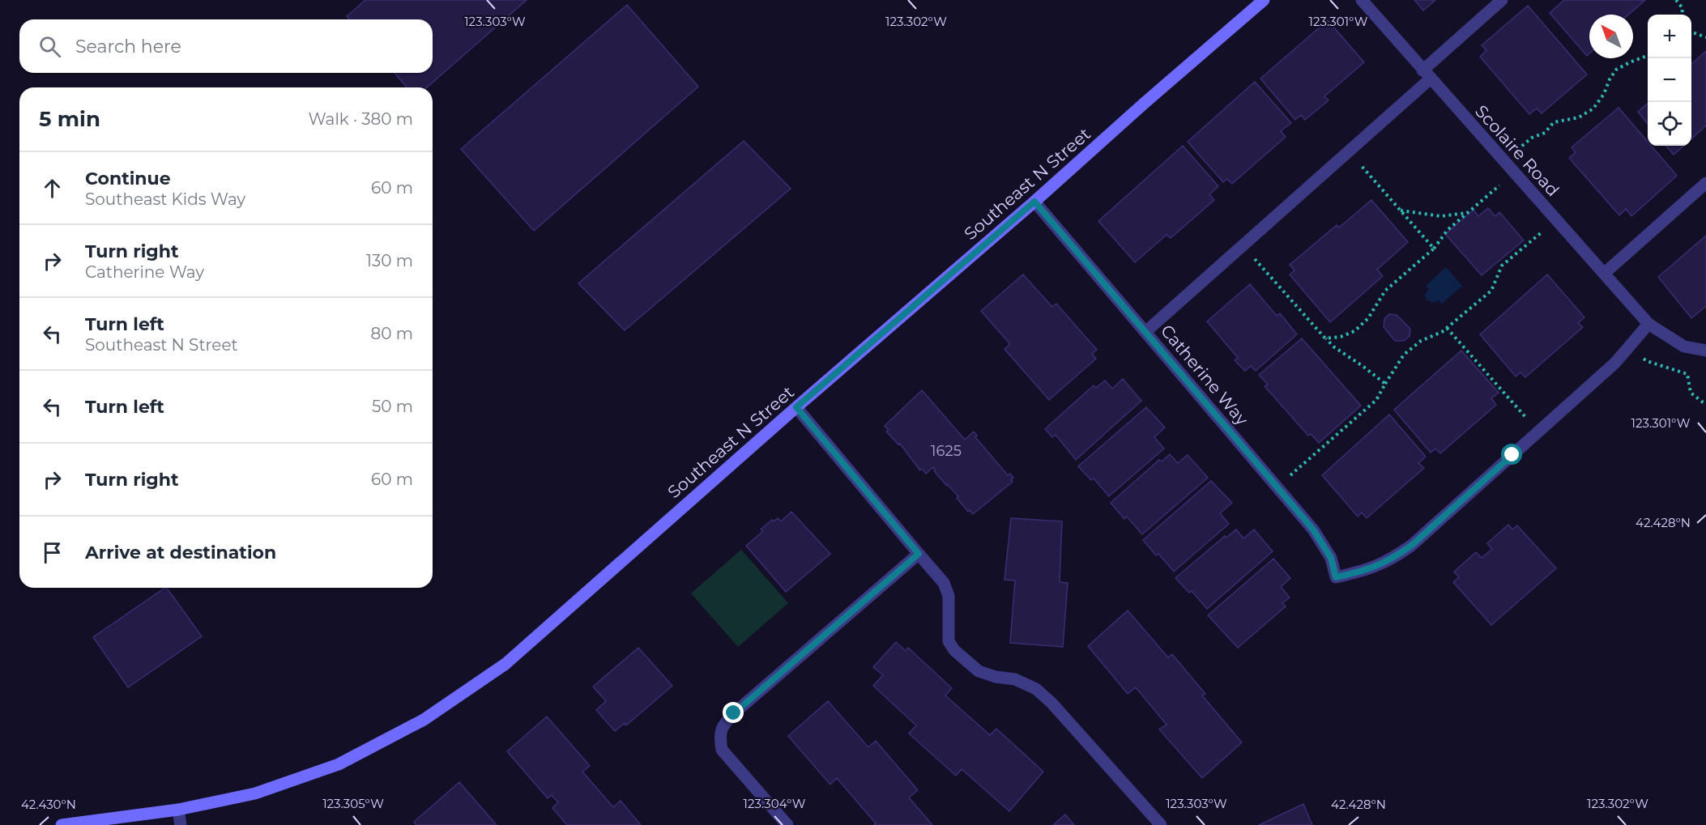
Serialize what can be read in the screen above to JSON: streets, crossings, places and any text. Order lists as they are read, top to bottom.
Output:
{
  "streets": {
    "street": ["Scolaire Road", "Southeast N Street", "Catherine Way"]
  },
  "crossings": [
    ["Southeast N Street", "Catherine Way"]
  ],
  "house_numbers": ["1625"],
  "north": "top left",
  "page": {
    "map_buttons": ["+", "−"],
    "search": "Search here",
    "heading": ["5 min", "Walk · 380 m"],
    "list": [
      ["Continue", "Southeast Kids Way", "60 m"],
      ["Turn right", "Catherine Way", "130 m"],
      ["Turn left", "Southeast N Street", "80 m"],
      ["Turn left", "50 m"],
      ["Turn right", "60 m"],
      "Arrive at destination"
    ]
  },
  "coordinates": [
    "123.302°W",
    "123.303°W",
    "123.301°W",
    "42.428°N",
    "123.305°W",
    "123.304°W",
    "42.430°N"
  ]
}
